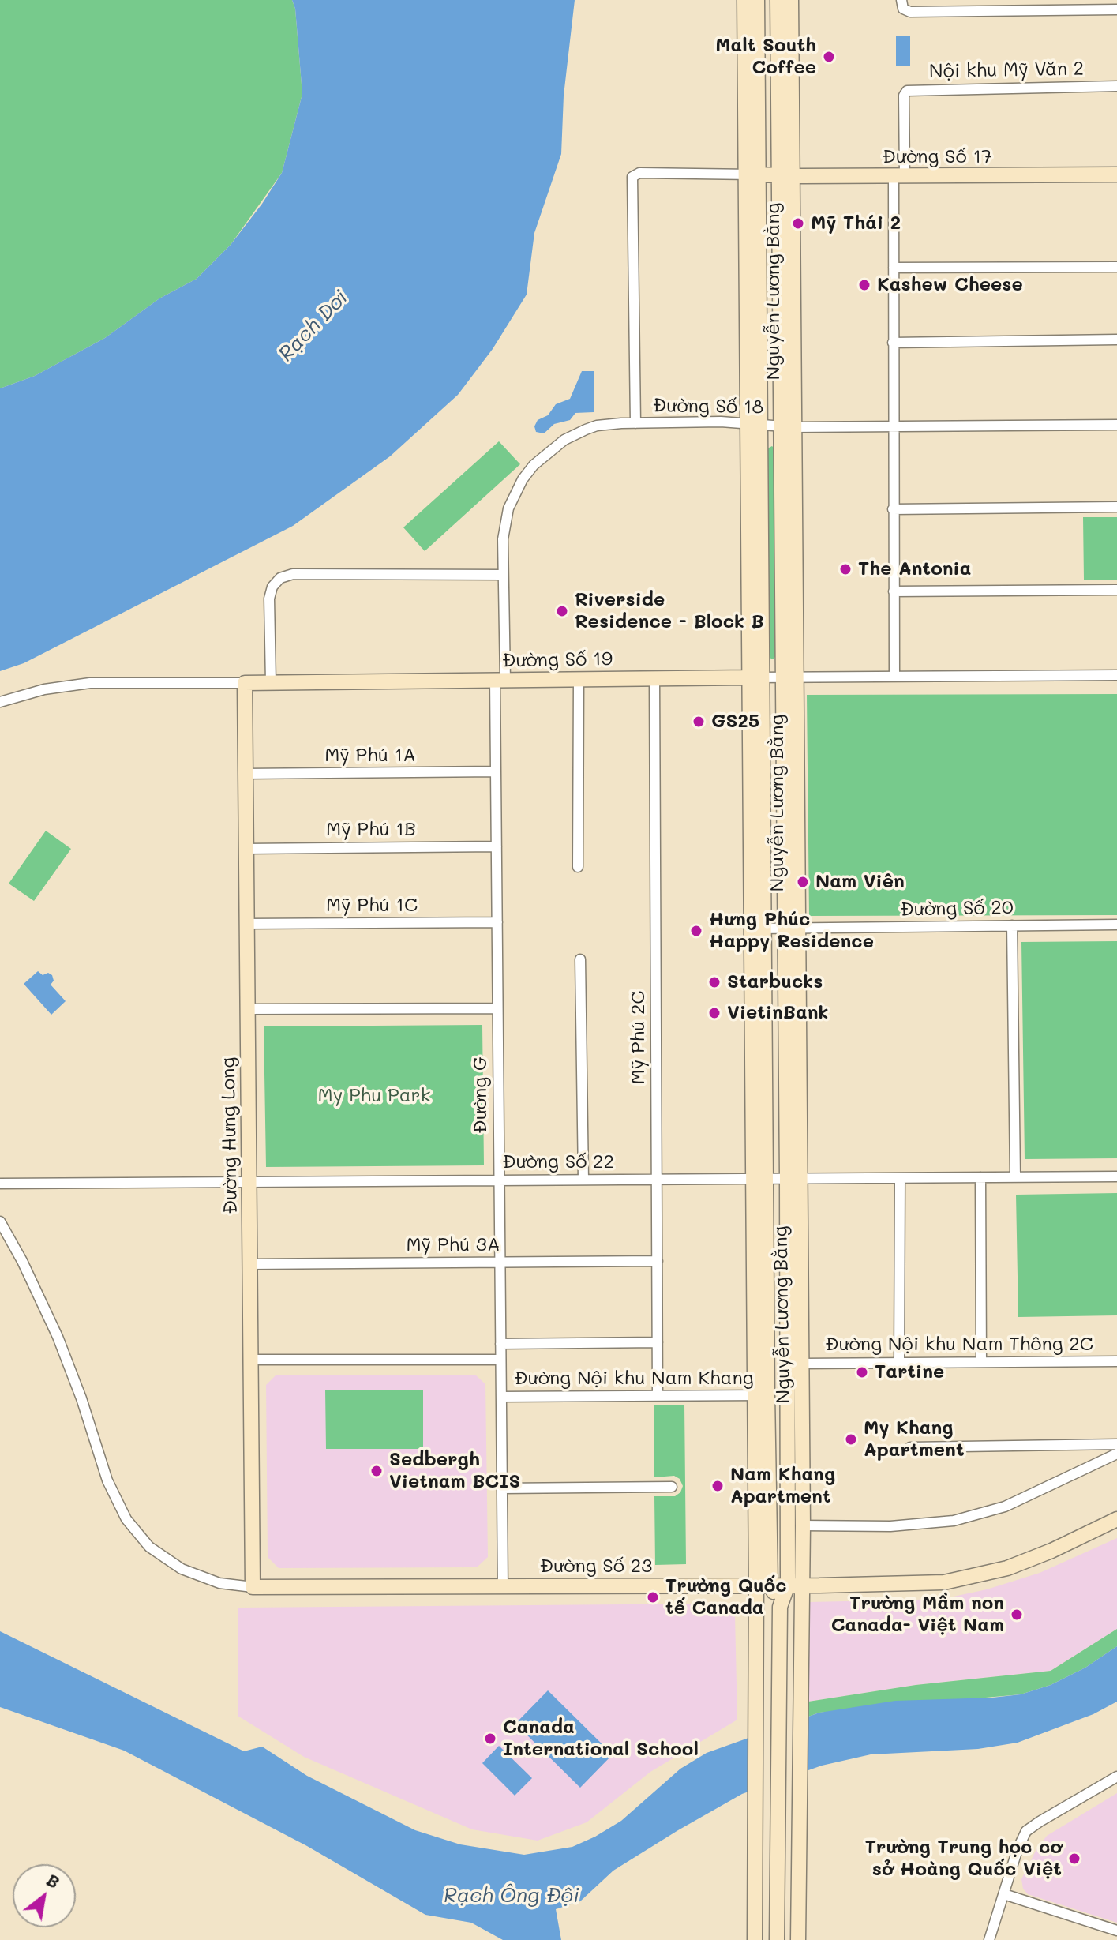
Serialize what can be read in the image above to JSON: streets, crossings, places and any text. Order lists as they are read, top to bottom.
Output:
{
  "streets": {
    "main road": [
      "Đường Số 17",
      "Nguyễn Lương Bằng",
      "Đường Số 19",
      "Đường Hưng Long",
      "Đường Số 23"
    ],
    "street": [
      "Nội khu Mỹ Văn 2",
      "Đường Số 18",
      "Mỹ Phú 1A",
      "Mỹ Phú 1B",
      "Mỹ Phú 1C",
      "Đường Số 20",
      "Mỹ Phú 2C",
      "Đường G",
      "Đường Số 22",
      "Mỹ Phú 3A",
      "Đường Nội khu Nam Thông 2C",
      "Đường Nội khu Nam Khang"
    ]
  },
  "crossings": [
    ["Nội khu Mỹ Văn 2", "Đường Số 17"],
    ["Đường Số 17", "Nguyễn Lương Bằng"],
    ["Nguyễn Lương Bằng", "Đường Số 18"],
    ["Nguyễn Lương Bằng", "Đường Số 19"],
    ["Nguyễn Lương Bằng", "Đường Số 20"],
    ["Nguyễn Lương Bằng", "Đường Số 22"],
    ["Nguyễn Lương Bằng", "Đường Nội khu Nam Thông 2C"],
    ["Nguyễn Lương Bằng", "Đường Nội khu Nam Khang"],
    ["Nguyễn Lương Bằng", "Đường Số 23"],
    ["Đường Số 18", "Đường Số 19"],
    ["Đường Số 18", "Đường G"],
    ["Đường Số 19", "Mỹ Phú 2C"],
    ["Đường Số 19", "Đường G"],
    ["Đường Số 19", "Đường Hưng Long"],
    ["Mỹ Phú 1A", "Đường G"],
    ["Mỹ Phú 1A", "Đường Hưng Long"],
    ["Mỹ Phú 1B", "Đường G"],
    ["Mỹ Phú 1B", "Đường Hưng Long"],
    ["Mỹ Phú 1C", "Đường G"],
    ["Mỹ Phú 1C", "Đường Hưng Long"],
    ["Mỹ Phú 2C", "Đường Số 22"],
    ["Mỹ Phú 2C", "Mỹ Phú 3A"],
    ["Mỹ Phú 2C", "Đường Nội khu Nam Khang"],
    ["Đường G", "Đường Số 22"],
    ["Đường G", "Mỹ Phú 3A"],
    ["Đường G", "Đường Nội khu Nam Khang"],
    ["Đường G", "Đường Số 23"],
    ["Đường Hưng Long", "Đường Số 22"],
    ["Đường Hưng Long", "Mỹ Phú 3A"],
    ["Đường Hưng Long", "Đường Số 23"]
  ],
  "water": ["Rạch Dơi", "Rạch Ông Đội"],
  "parks": ["My Phu Park"],
  "places": [
    "Malt South Coffee",
    "Mỹ Thái 2",
    "Kashew Cheese",
    "The Antonia",
    "Riverside Residence - Block B",
    "GS25",
    "Nam Viên",
    "Hưng Phúc Happy Residence",
    "Starbucks",
    "VietinBank",
    "Tartine",
    "My Khang Apartment",
    "Sedbergh Vietnam BCIS",
    "Nam Khang Apartment",
    "Trường Quốc tế Canada",
    "Trường Mầm non Canada- Việt Nam",
    "Canada International School",
    "Trường Trung học cơ sở Hoàng Quốc Việt"
  ],
  "north": "top right"
}
